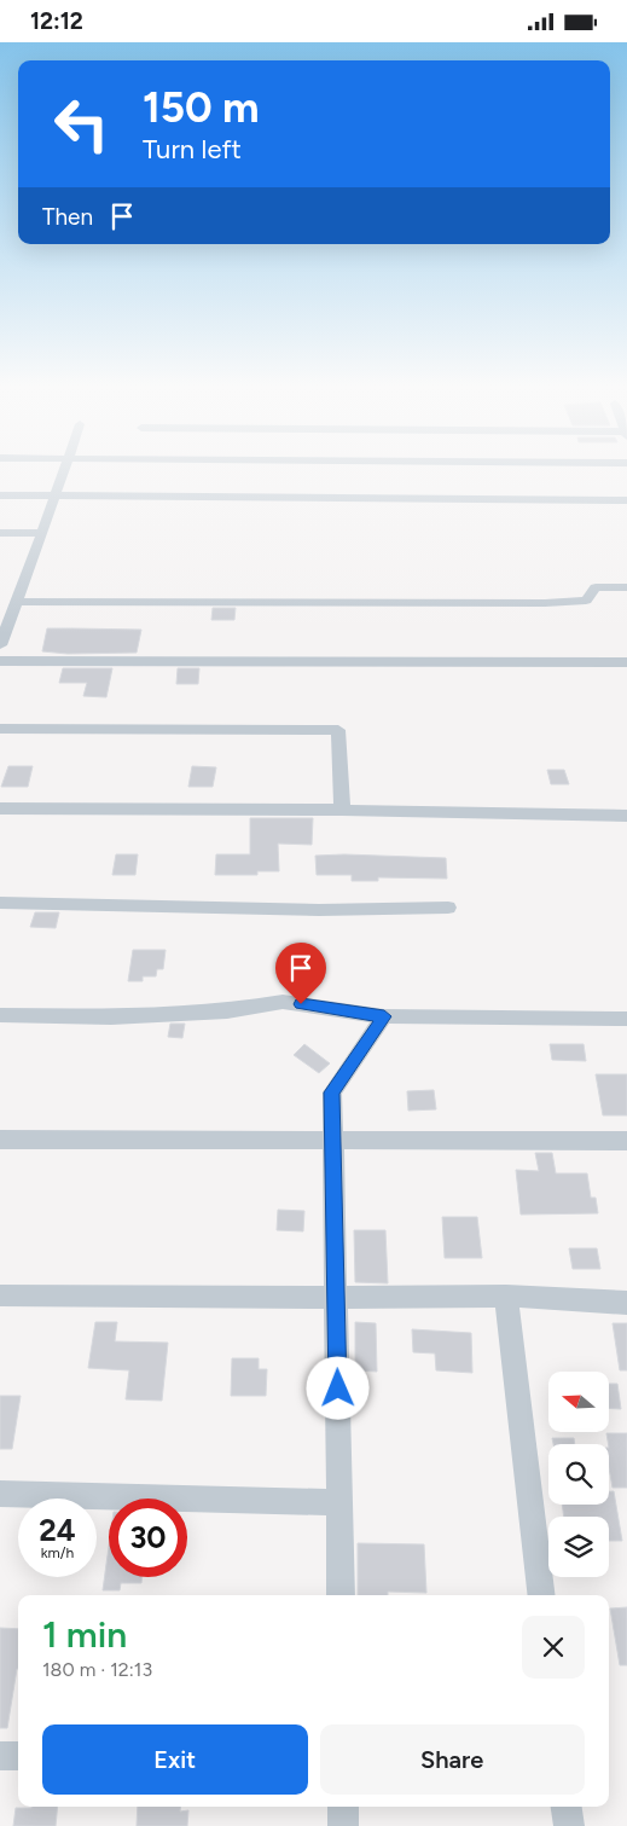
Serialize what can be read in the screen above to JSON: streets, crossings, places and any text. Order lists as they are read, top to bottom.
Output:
{
  "north": "left",
  "page": {
    "status": "12:12",
    "turn": ["150 m", "Turn left"],
    "then": "Then",
    "speed": "24 km/h",
    "limit": "30",
    "heading": ["1 min", "180 m · 12:13"],
    "buttons": ["Exit", "Share"]
  }
}
